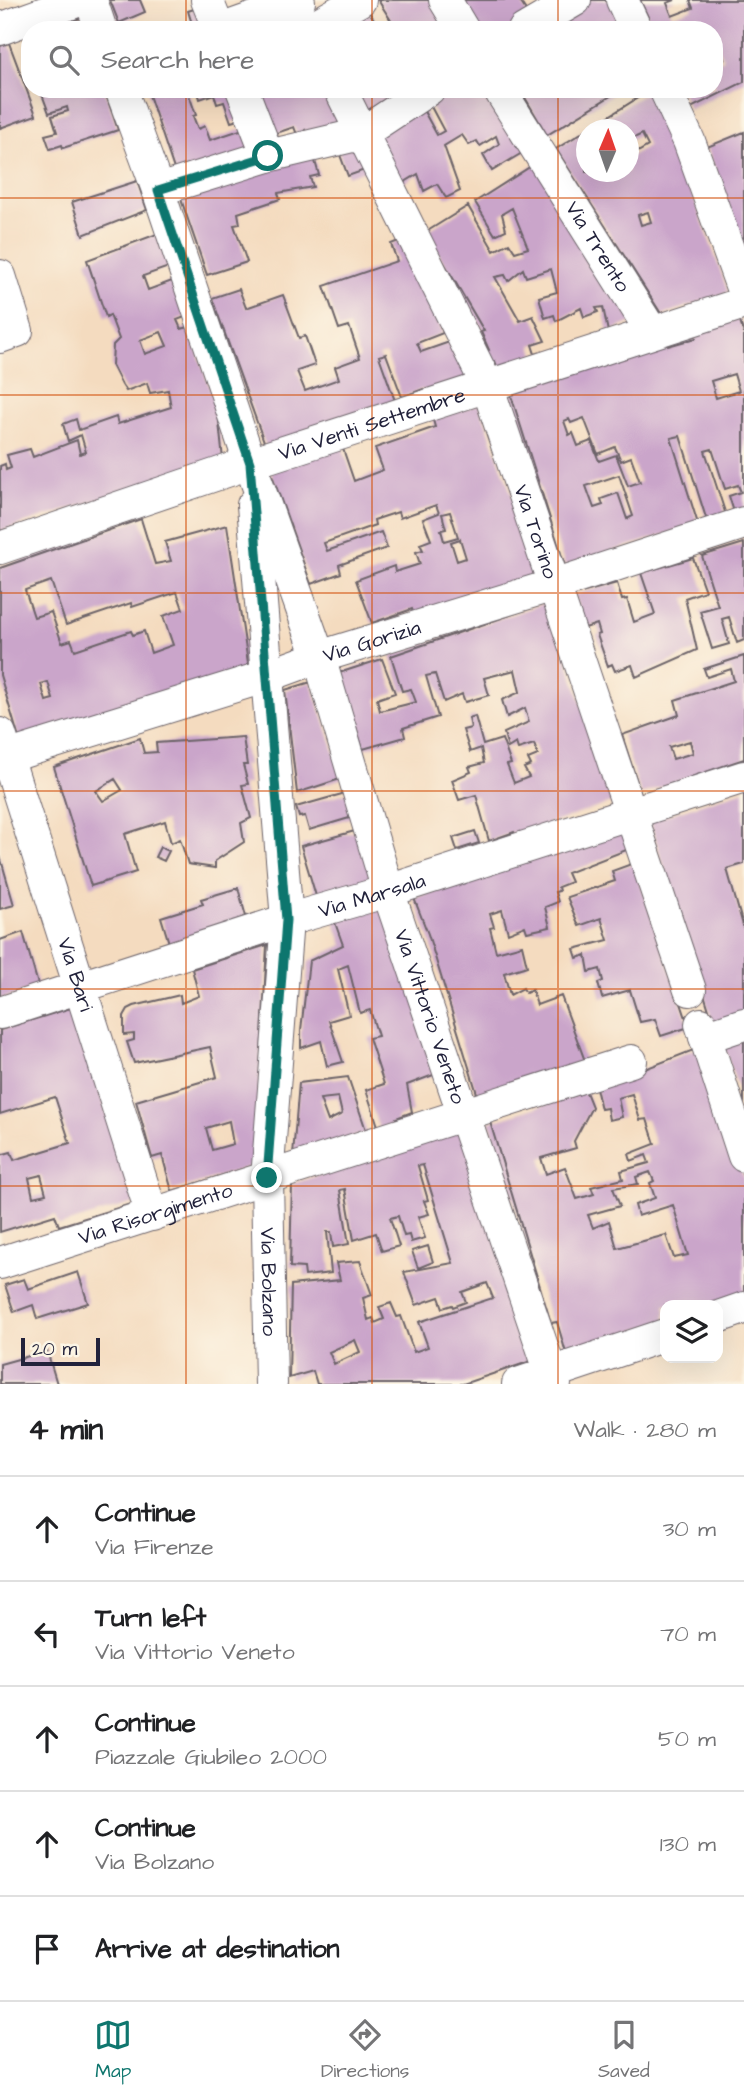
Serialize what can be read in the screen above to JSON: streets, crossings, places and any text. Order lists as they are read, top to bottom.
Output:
{
  "streets": {
    "street": [
      "Via Trento",
      "Via Venti Settembre",
      "Via Torino",
      "Via Gorizia",
      "Via Marsala",
      "Via Bari",
      "Via Vittorio Veneto",
      "Via Risorgimento",
      "Via Bolzano"
    ]
  },
  "crossings": [
    ["Via Trento", "Via Venti Settembre"],
    ["Via Venti Settembre", "Via Torino"],
    ["Via Venti Settembre", "Via Vittorio Veneto"],
    ["Via Venti Settembre", "Via Bolzano"],
    ["Via Torino", "Via Gorizia"],
    ["Via Torino", "Via Marsala"],
    ["Via Gorizia", "Via Bari"],
    ["Via Gorizia", "Via Vittorio Veneto"],
    ["Via Gorizia", "Via Bolzano"],
    ["Via Marsala", "Via Bari"],
    ["Via Marsala", "Via Vittorio Veneto"],
    ["Via Marsala", "Via Bolzano"],
    ["Via Bari", "Via Risorgimento"],
    ["Via Vittorio Veneto", "Via Risorgimento"],
    ["Via Vittorio Veneto", "Via Bolzano"],
    ["Via Risorgimento", "Via Bolzano"]
  ],
  "scale_bar": "20 m",
  "north": "top",
  "page": {
    "search": "Search here",
    "scale": "20 m",
    "heading": ["4 min", "Walk · 280 m"],
    "list": [
      ["Continue", "Via Firenze", "30 m"],
      ["Turn left", "Via Vittorio Veneto", "70 m"],
      ["Continue", "Piazzale Giubileo 2000", "50 m"],
      ["Continue", "Via Bolzano", "130 m"],
      "Arrive at destination"
    ],
    "nav": ["Map", "Directions", "Saved"]
  }
}
